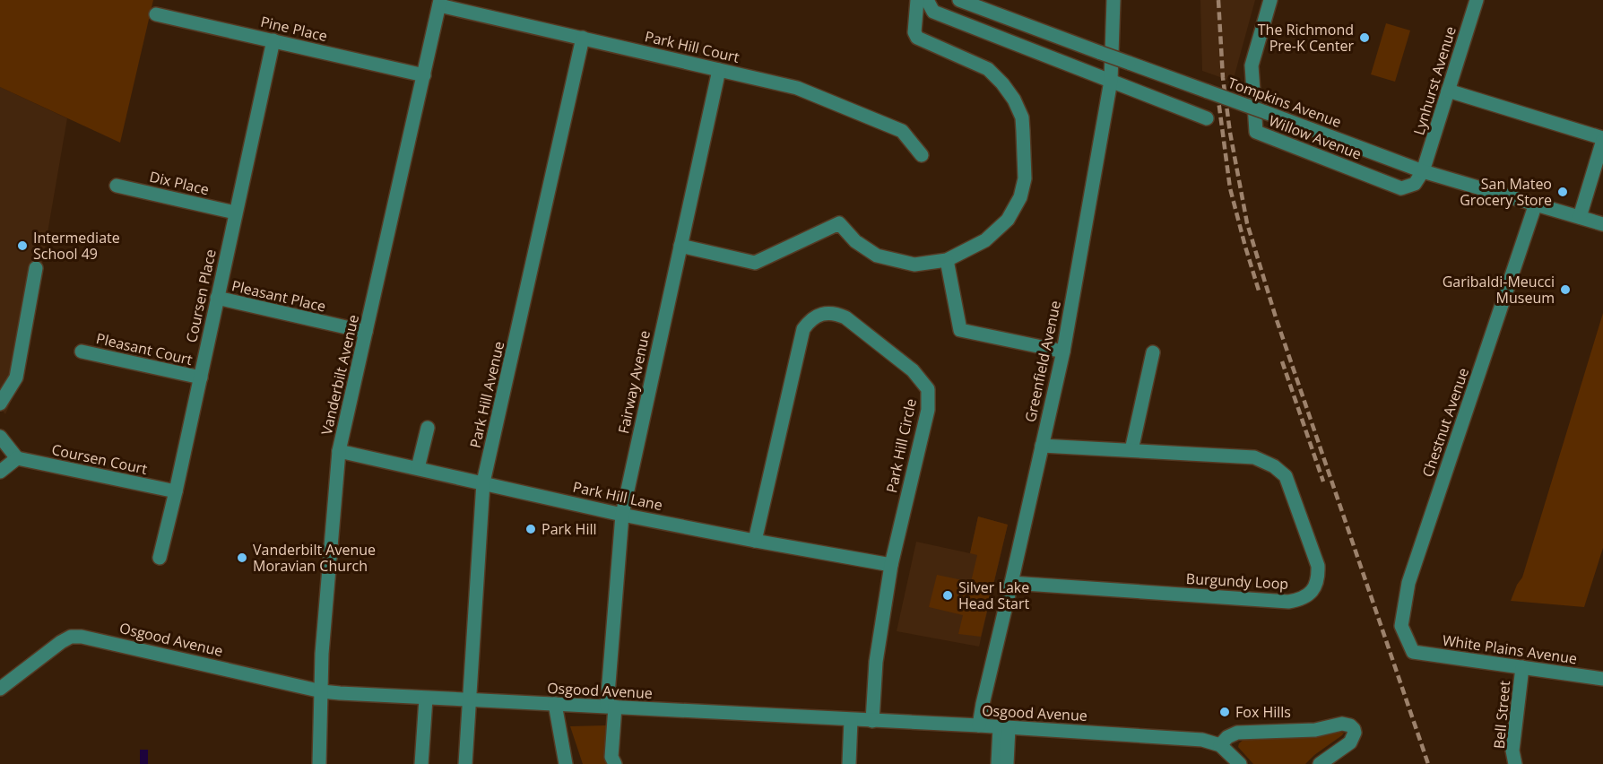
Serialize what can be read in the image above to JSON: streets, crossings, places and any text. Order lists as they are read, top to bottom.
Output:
{
  "streets": {
    "street": [
      "Pine Place",
      "Park Hill Court",
      "Lynhurst Avenue",
      "Tompkins Avenue",
      "Willow Avenue",
      "Dix Place",
      "Coursen Place",
      "Pleasant Place",
      "Pleasant Court",
      "Greenfield Avenue",
      "Vanderbilt Avenue",
      "Fairway Avenue",
      "Park Hill Avenue",
      "Chestnut Avenue",
      "Park Hill Circle",
      "Coursen Court",
      "Park Hill Lane",
      "Burgundy Loop",
      "Osgood Avenue",
      "White Plains Avenue",
      "Bell Street"
    ]
  },
  "crossings": [
    ["Pine Place", "Coursen Place"],
    ["Pine Place", "Vanderbilt Avenue"],
    ["Park Hill Court", "Vanderbilt Avenue"],
    ["Park Hill Court", "Fairway Avenue"],
    ["Park Hill Court", "Park Hill Avenue"],
    ["Lynhurst Avenue", "Tompkins Avenue"],
    ["Lynhurst Avenue", "Willow Avenue"],
    ["Tompkins Avenue", "Willow Avenue"],
    ["Tompkins Avenue", "Chestnut Avenue"],
    ["Dix Place", "Coursen Place"],
    ["Coursen Place", "Pleasant Place"],
    ["Coursen Place", "Pleasant Court"],
    ["Coursen Place", "Coursen Court"],
    ["Pleasant Place", "Vanderbilt Avenue"],
    ["Greenfield Avenue", "Burgundy Loop"],
    ["Greenfield Avenue", "Osgood Avenue"],
    ["Vanderbilt Avenue", "Park Hill Lane"],
    ["Vanderbilt Avenue", "Osgood Avenue"],
    ["Fairway Avenue", "Park Hill Lane"],
    ["Fairway Avenue", "Osgood Avenue"],
    ["Park Hill Avenue", "Park Hill Lane"],
    ["Park Hill Avenue", "Osgood Avenue"],
    ["Chestnut Avenue", "White Plains Avenue"],
    ["Park Hill Circle", "Park Hill Lane"],
    ["Park Hill Circle", "Osgood Avenue"],
    ["White Plains Avenue", "Bell Street"]
  ],
  "places": [
    "The Richmond Pre-K Center",
    "San Mateo Grocery Store",
    "Intermediate School 49",
    "Garibaldi-Meucci Museum",
    "Park Hill",
    "Vanderbilt Avenue Moravian Church",
    "Silver Lake Head Start",
    "Fox Hills"
  ]
}
